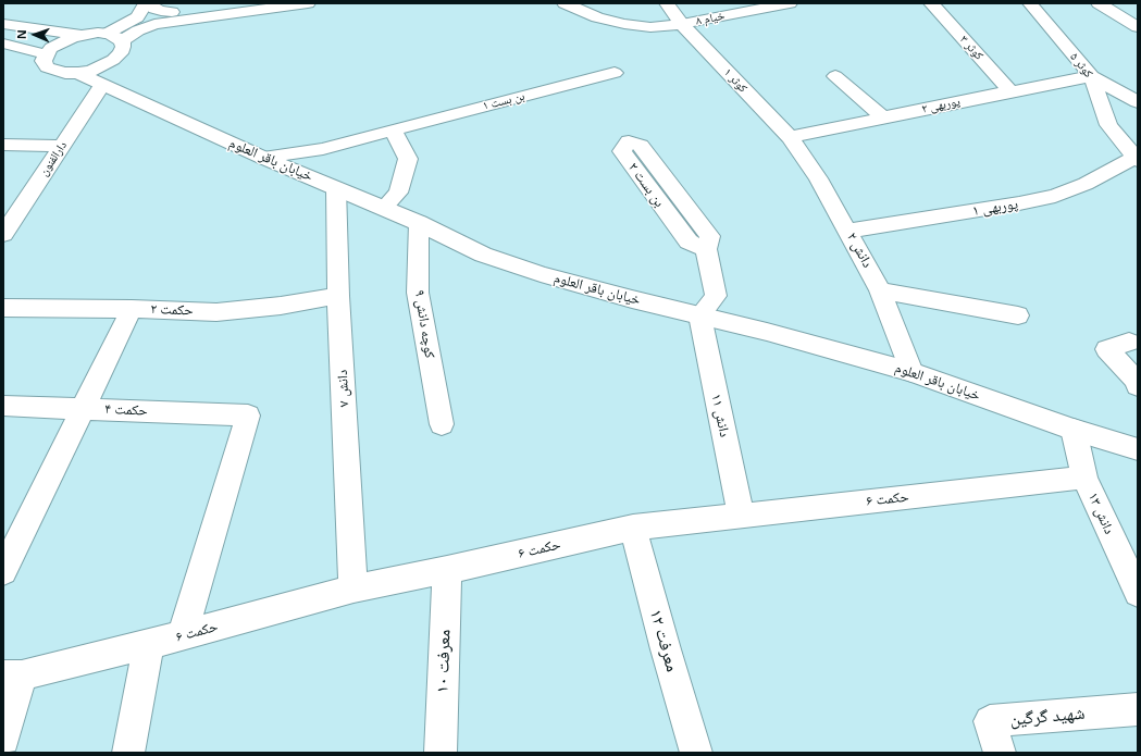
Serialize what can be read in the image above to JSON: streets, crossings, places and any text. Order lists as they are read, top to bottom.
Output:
{
  "streets": {
    "street": [
      "خیام ۸",
      "کوثر ۳",
      "کوثر ۵",
      "کوثر ۱",
      "بن بست ۱",
      "پوربهی ۲",
      "دارالفنون",
      "خیابان باقر العلوم",
      "بن بست ۲",
      "پوربهی ۱",
      "دانش ۲",
      "حکمت ۲",
      "کوچه دانش ۹",
      "دانش ۷",
      "حکمت ۴",
      "دانش ۱۱",
      "حکمت ۶",
      "دانش ۱۳",
      "معرفت ۱۲",
      "معرفت ۱۰",
      "شهید گرگین"
    ]
  },
  "crossings": [
    ["خیام ۸", "کوثر ۱"],
    ["کوثر ۳", "پوربهی ۲"],
    ["کوثر ۵", "پوربهی ۲"],
    ["کوثر ۵", "پوربهی ۱"],
    ["کوثر ۱", "پوربهی ۲"],
    ["کوثر ۱", "دانش ۲"],
    ["بن بست ۱", "خیابان باقر العلوم"],
    ["پوربهی ۲", "دانش ۲"],
    ["دارالفنون", "خیابان باقر العلوم"],
    ["خیابان باقر العلوم", "بن بست ۲"],
    ["خیابان باقر العلوم", "دانش ۲"],
    ["خیابان باقر العلوم", "کوچه دانش ۹"],
    ["خیابان باقر العلوم", "دانش ۷"],
    ["خیابان باقر العلوم", "دانش ۱۱"],
    ["خیابان باقر العلوم", "دانش ۱۳"],
    ["بن بست ۲", "دانش ۱۱"],
    ["پوربهی ۱", "دانش ۲"],
    ["حکمت ۲", "دانش ۷"],
    ["دانش ۷", "حکمت ۶"],
    ["حکمت ۴", "حکمت ۶"],
    ["دانش ۱۱", "حکمت ۶"],
    ["حکمت ۶", "دانش ۱۳"],
    ["حکمت ۶", "معرفت ۱۲"],
    ["حکمت ۶", "معرفت ۱۰"]
  ],
  "north": "left"
}
